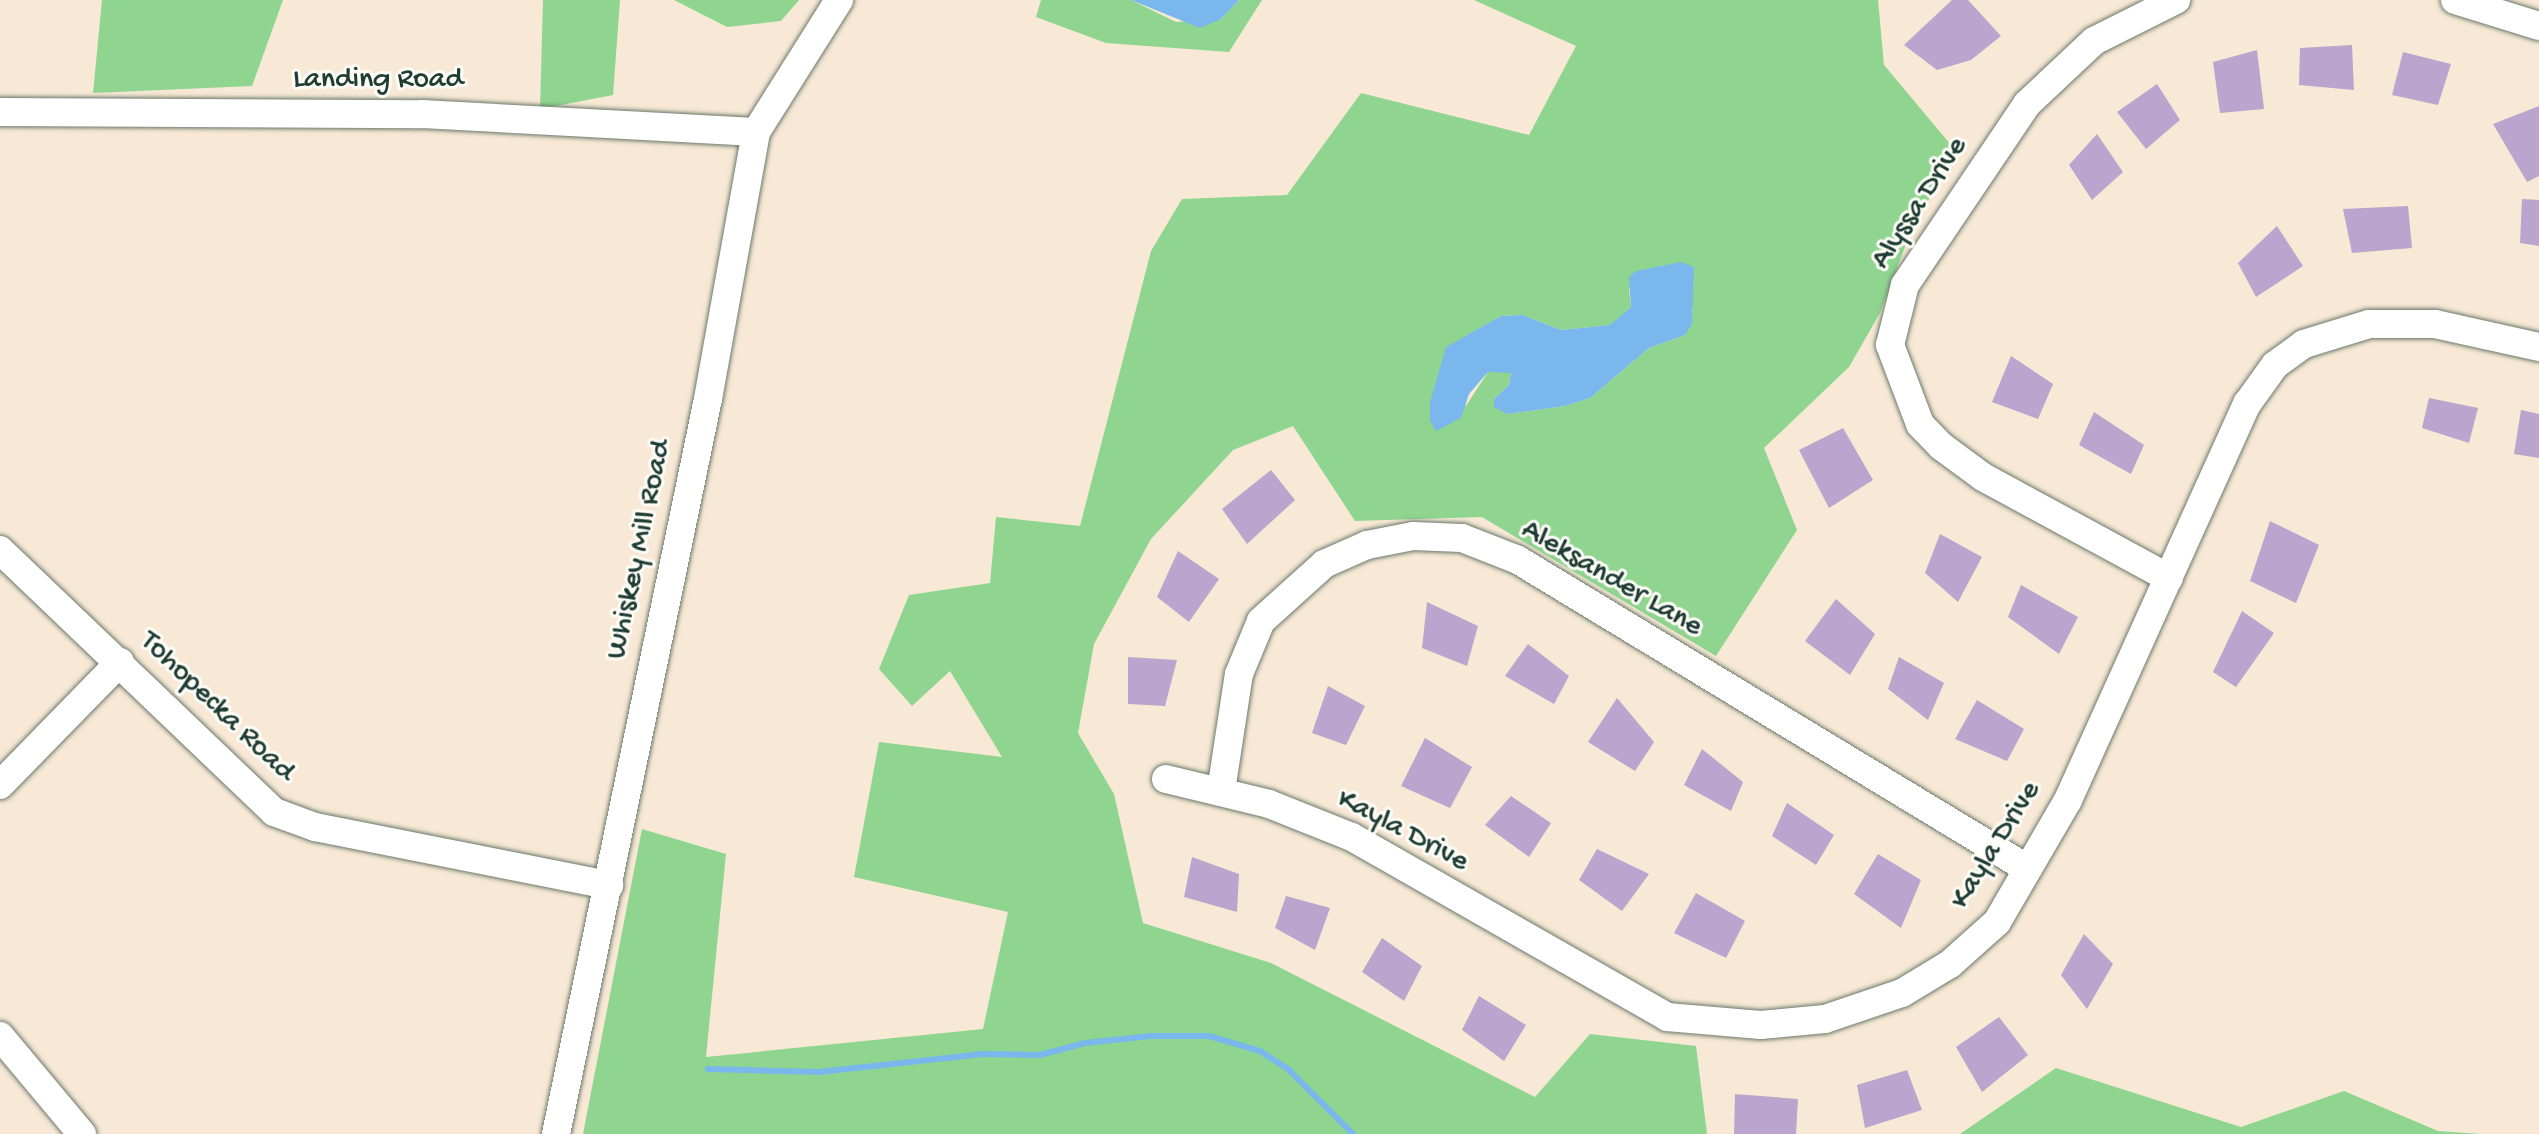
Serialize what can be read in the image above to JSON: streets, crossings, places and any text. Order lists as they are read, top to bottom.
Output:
{
  "streets": {
    "street": [
      "Landing Road",
      "Alyssa Drive",
      "Whiskey Mill Road",
      "Aleksander Lane",
      "Tohopecka Road",
      "Kayla Drive"
    ]
  },
  "crossings": [
    ["Landing Road", "Whiskey Mill Road"],
    ["Alyssa Drive", "Kayla Drive"],
    ["Whiskey Mill Road", "Tohopecka Road"],
    ["Aleksander Lane", "Kayla Drive"]
  ]
}
